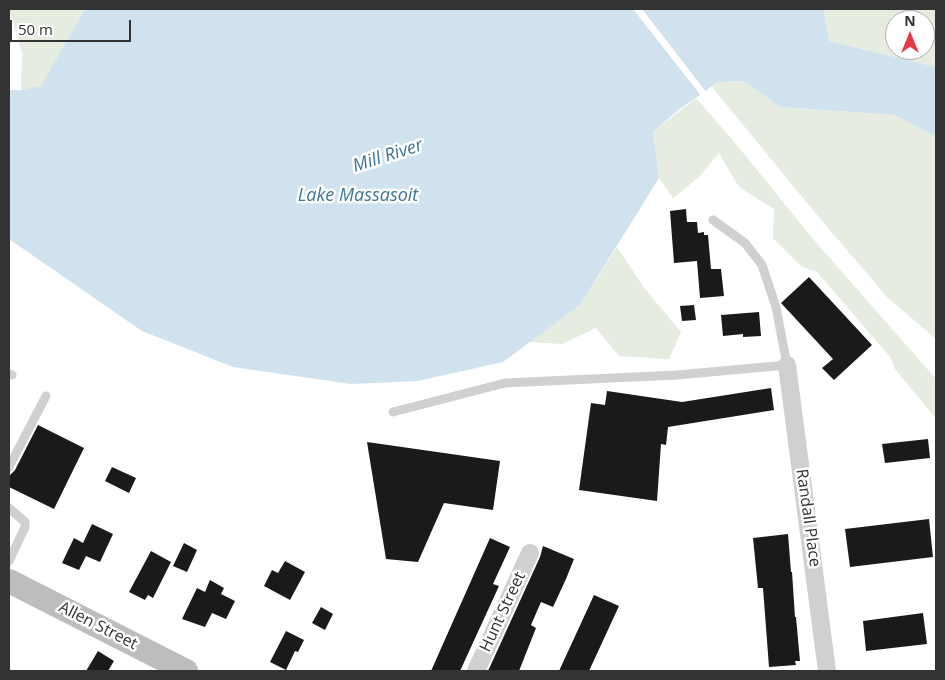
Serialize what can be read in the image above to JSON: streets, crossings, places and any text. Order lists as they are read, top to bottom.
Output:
{
  "streets": {
    "main road": ["Allen Street"],
    "street": ["Randall Place", "Hunt Street"]
  },
  "water": ["Mill River", "Lake Massasoit"],
  "scale_bar": "50 m",
  "north": "top"
}
